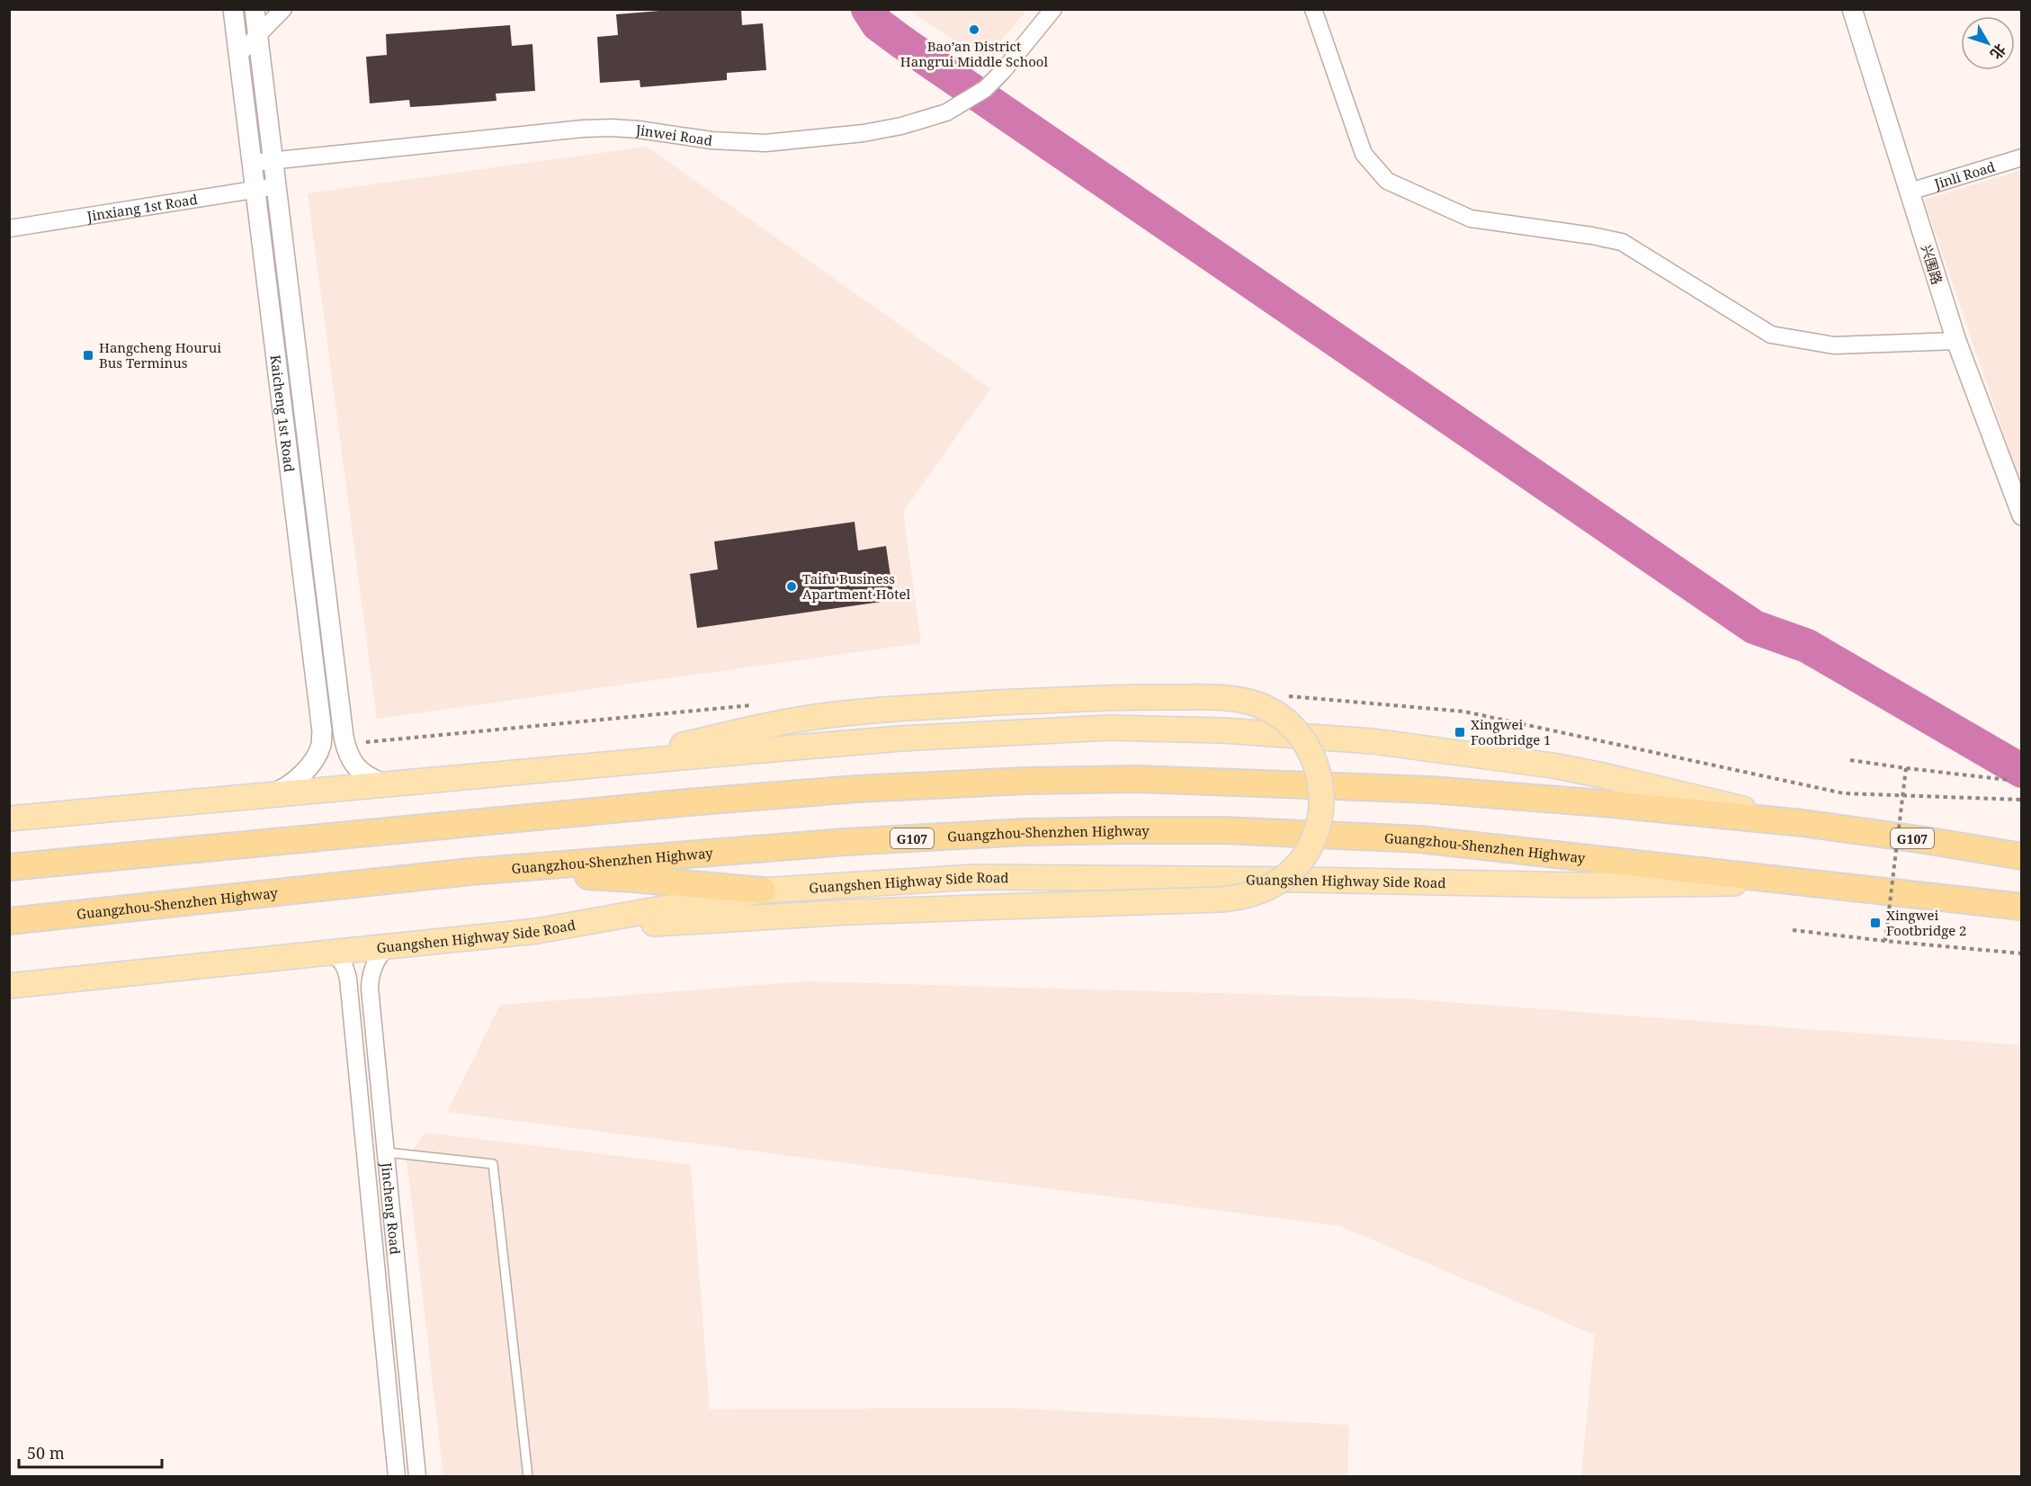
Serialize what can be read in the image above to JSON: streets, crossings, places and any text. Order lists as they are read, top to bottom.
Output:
{
  "streets": {
    "highway": ["Guangzhou-Shenzhen Highway", "G107"],
    "main road": ["Guangshen Highway Side Road"],
    "street": [
      "Jinwei Road",
      "Jinli Road",
      "Jinxiang 1st Road",
      "兴围路",
      "Kaicheng 1st Road",
      "Jincheng Road"
    ]
  },
  "crossings": [
    ["Jinwei Road", "Kaicheng 1st Road"],
    ["Jinli Road", "兴围路"],
    ["Jinxiang 1st Road", "Kaicheng 1st Road"],
    ["Guangzhou-Shenzhen Highway", "Guangshen Highway Side Road"],
    ["Guangshen Highway Side Road", "Jincheng Road"]
  ],
  "places": {
    "other": ["Bao’an District Hangrui Middle School", "Taifu Business Apartment Hotel"],
    "transit": ["Hangcheng Hourui Bus Terminus", "Xingwei Footbridge 1", "Xingwei Footbridge 2"]
  },
  "scale_bar": "50 m",
  "north": "bottom right"
}
